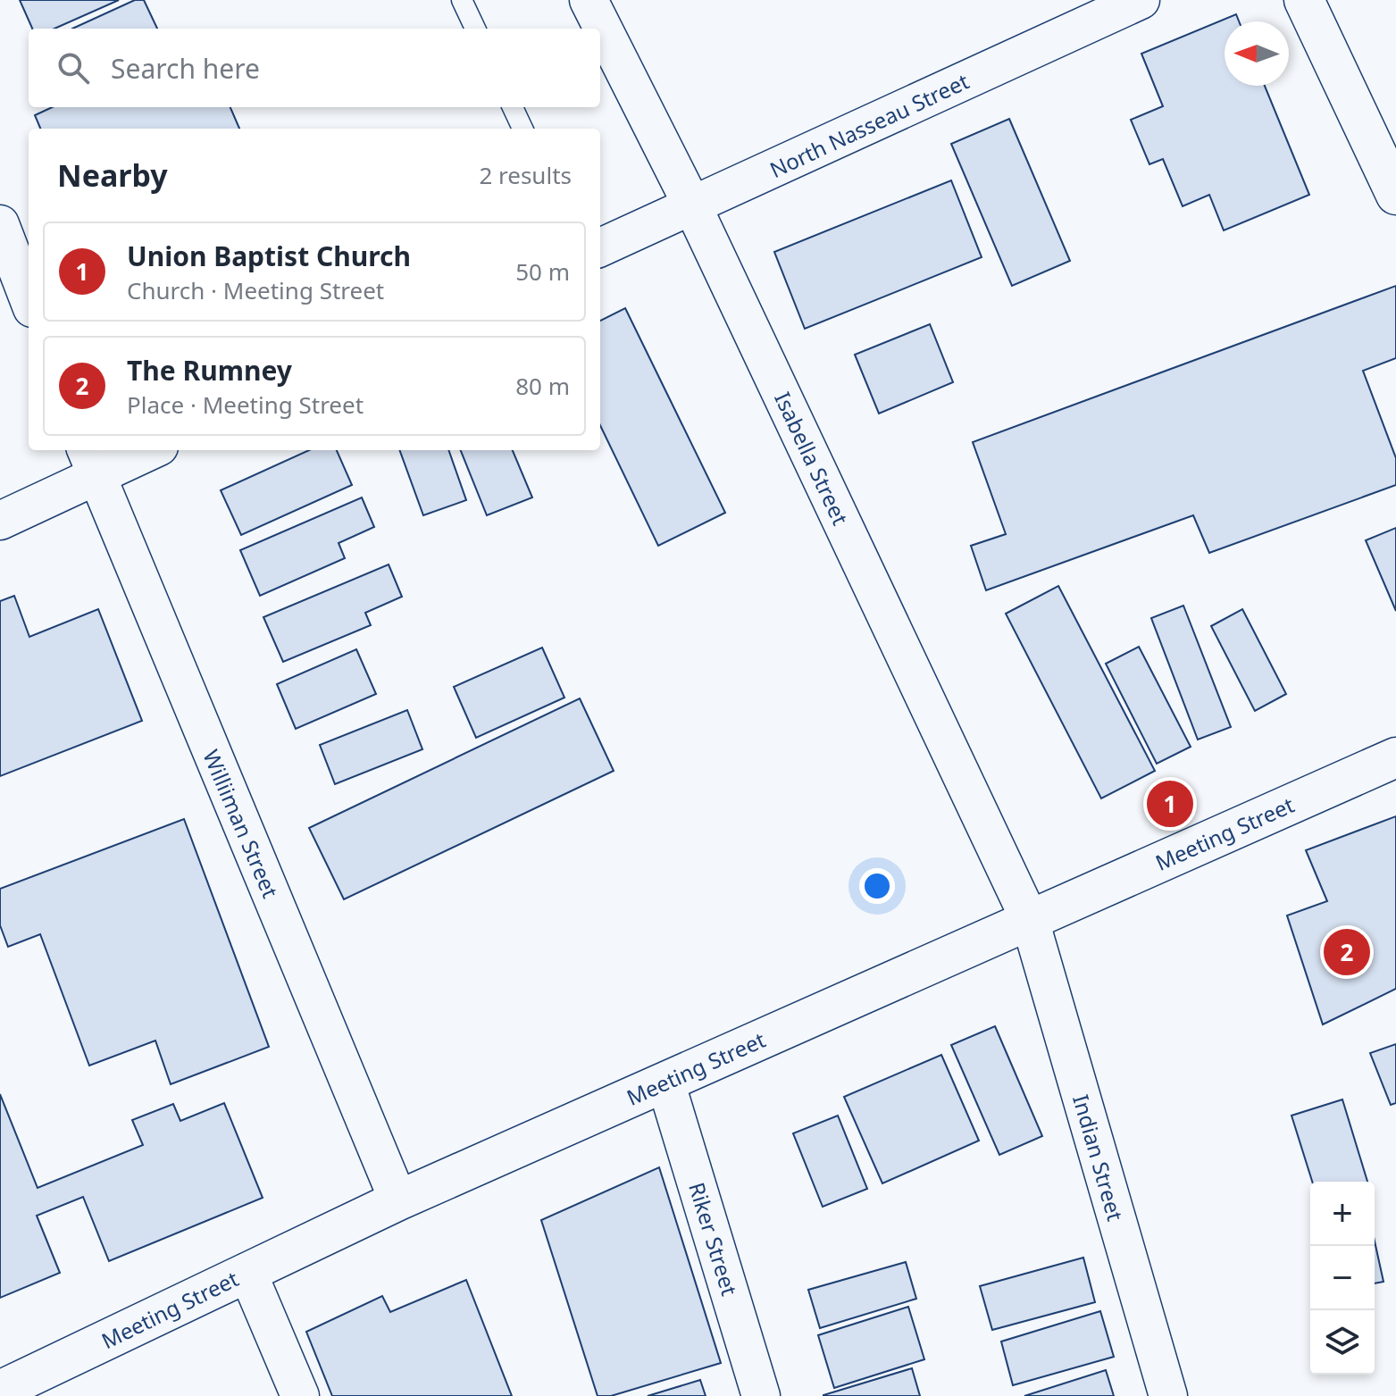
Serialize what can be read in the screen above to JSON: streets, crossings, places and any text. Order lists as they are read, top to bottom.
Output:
{
  "streets": {
    "main road": ["Meeting Street"],
    "street": [
      "North Nasseau Street",
      "Isabella Street",
      "Williiman Street",
      "Indian Street",
      "Riker Street"
    ]
  },
  "crossings": [
    ["North Nasseau Street", "Isabella Street"],
    ["Isabella Street", "Meeting Street"],
    ["Isabella Street", "Indian Street"],
    ["Williiman Street", "Meeting Street"],
    ["Meeting Street", "Indian Street"],
    ["Meeting Street", "Riker Street"]
  ],
  "north": "left",
  "page": {
    "search": "Search here",
    "heading": ["Nearby", "2 results"],
    "list": [
      {
        "mark": "1",
        "name": "Union Baptist Church",
        "note": "Church · Meeting Street",
        "value": "50 m"
      },
      {
        "mark": "2",
        "name": "The Rumney",
        "note": "Place · Meeting Street",
        "value": "80 m"
      }
    ],
    "pins": ["1", "2"],
    "map_buttons": ["+", "−"]
  }
}
